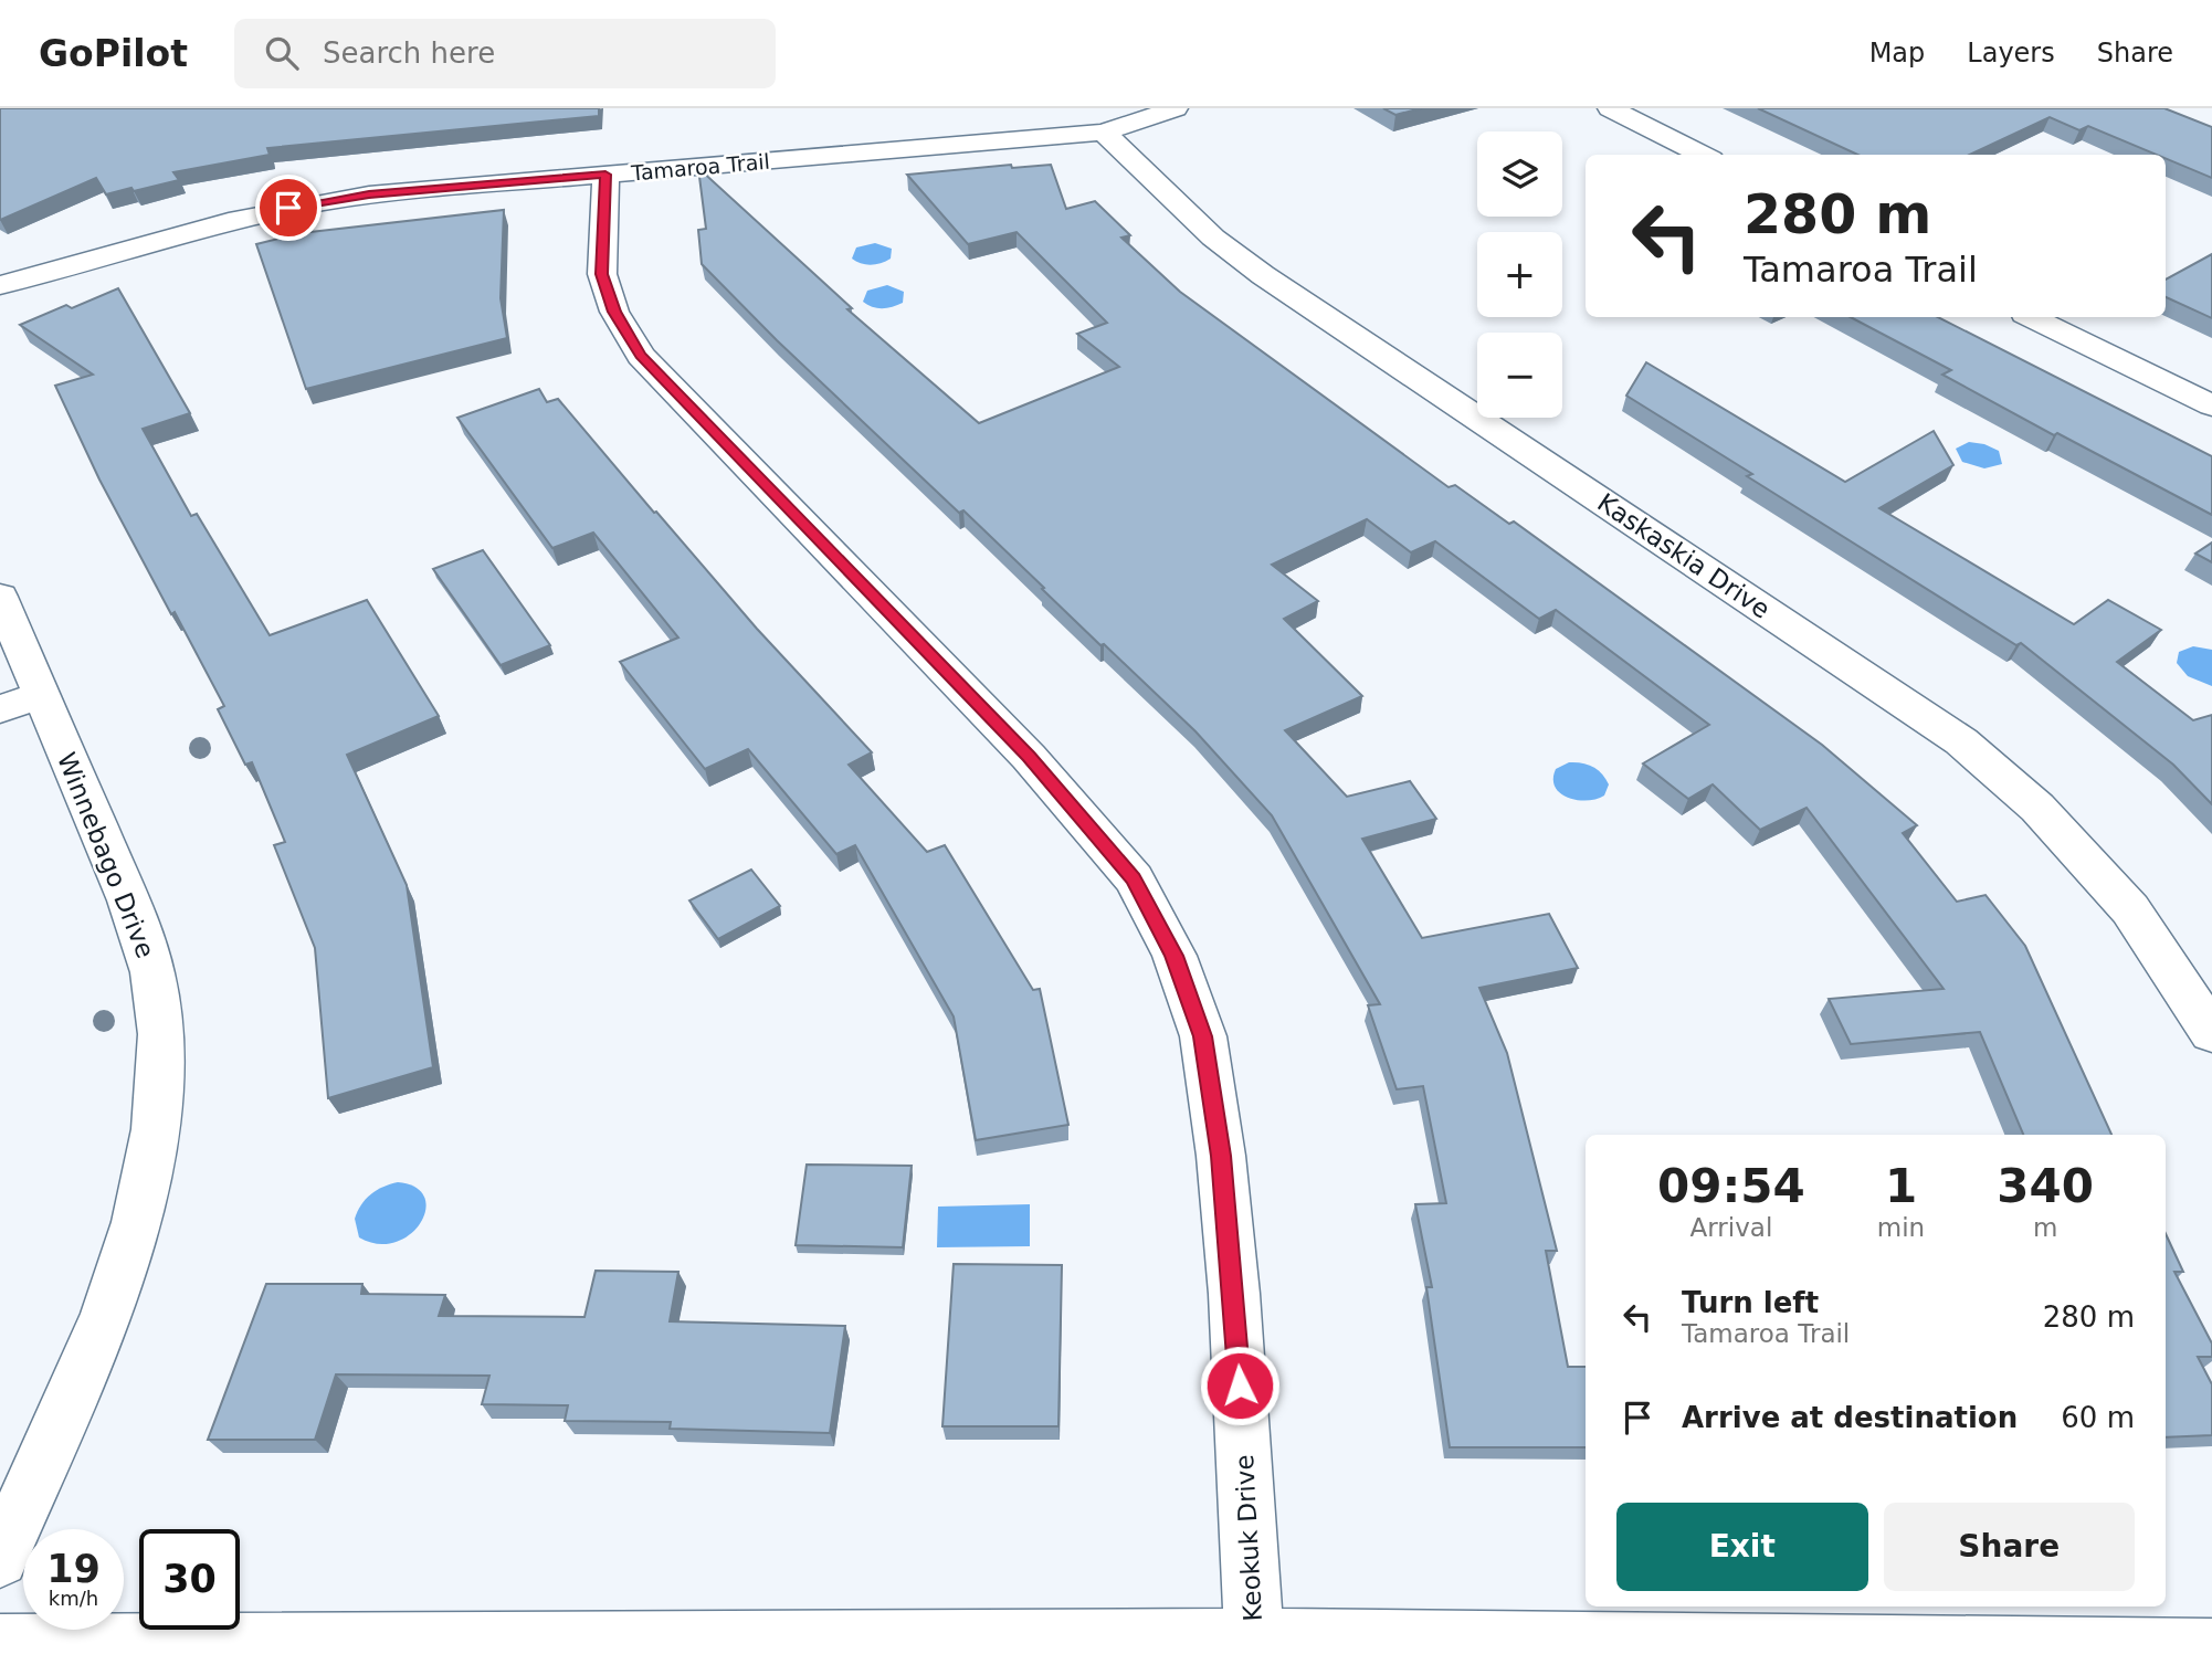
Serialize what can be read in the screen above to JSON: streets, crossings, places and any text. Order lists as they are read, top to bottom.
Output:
{
  "streets": {
    "street": [
      "Tamaroa Trail",
      "Kaskaskia Drive",
      "Winnebago Drive",
      "Keokuk Drive"
    ]
  },
  "crossings": [
    ["Tamaroa Trail", "Kaskaskia Drive"],
    ["Tamaroa Trail", "Keokuk Drive"]
  ],
  "page": {
    "header": "GoPilot",
    "search": "Search here",
    "nav": ["Map", "Layers", "Share"],
    "map_buttons": ["+", "−"],
    "turn": ["280 m", "Tamaroa Trail"],
    "eta": [
      "09:54",
      "Arrival",
      "1",
      "min",
      "340",
      "m"
    ],
    "list": [
      {
        "name": "Turn left",
        "note": "Tamaroa Trail",
        "value": "280 m"
      },
      {
        "name": "Arrive at destination",
        "value": "60 m"
      }
    ],
    "buttons": ["Exit", "Share"],
    "speed": "19 km/h",
    "limit": "30"
  }
}
